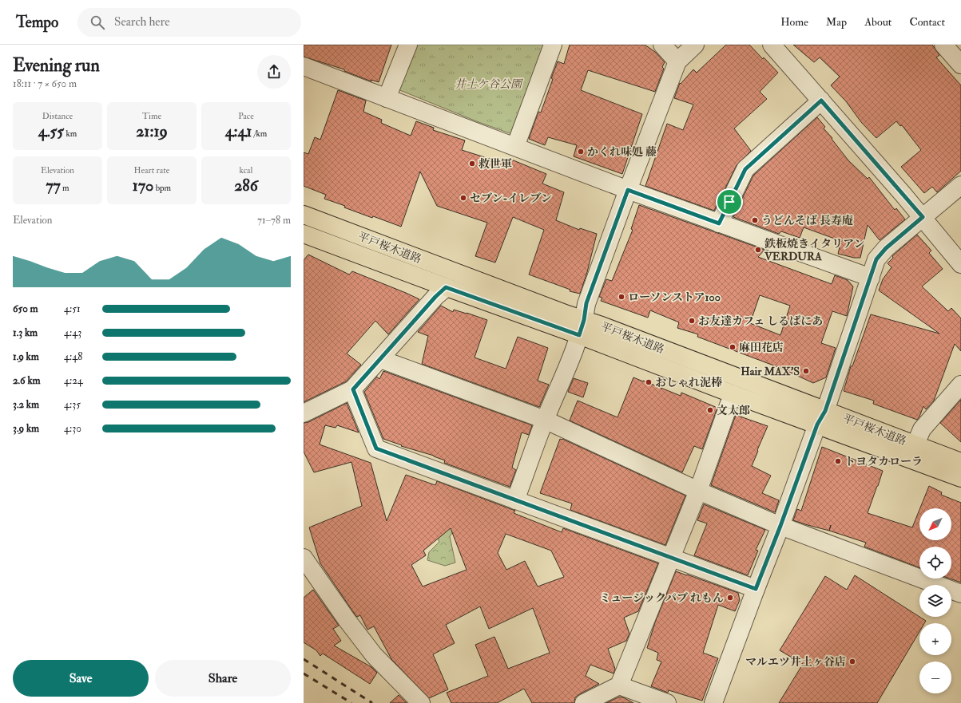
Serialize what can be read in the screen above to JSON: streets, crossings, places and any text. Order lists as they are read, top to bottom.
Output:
{
  "streets": {
    "main road": ["平戸桜木道路"]
  },
  "parks": ["井土ケ谷公園"],
  "places": [
    "かくれ味処 藤",
    "救世軍",
    "セブン-イレブン",
    "うどんそば 長寿庵",
    "鉄板焼きイタリアン VERDURA",
    "ローソンストア100",
    "お友達カフェ しるばにあ",
    "麻田花店",
    "Hair MAX'S",
    "おしゃれ泥棒",
    "文太郎",
    "トヨタカローラ",
    "ミュージックパブ れもん",
    "マルエツ井土ヶ谷店"
  ],
  "north": "bottom left",
  "page": {
    "header": "Tempo",
    "search": "Search here",
    "nav": [
      "Home",
      "Map",
      "About",
      "Contact"
    ],
    "heading": ["Evening run", "18:11 · 7 × 650 m"],
    "stats": [
      ["Distance", "4.55 km"],
      ["Time", "21:19"],
      ["Pace", "4:41 /km"],
      ["Elevation", "77 m"],
      ["Heart rate", "170 bpm"],
      ["kcal", "286"]
    ],
    "chart": ["Elevation", "71–78 m"],
    "list": [
      {
        "name": "650 m",
        "note": "4:51"
      },
      {
        "name": "1.3 km",
        "note": "4:43"
      },
      {
        "name": "1.9 km",
        "note": "4:48"
      },
      {
        "name": "2.6 km",
        "note": "4:24"
      },
      {
        "name": "3.2 km",
        "note": "4:35"
      },
      {
        "name": "3.9 km",
        "note": "4:30"
      }
    ],
    "map_buttons": ["+", "−"],
    "buttons": ["Save", "Share"]
  }
}
